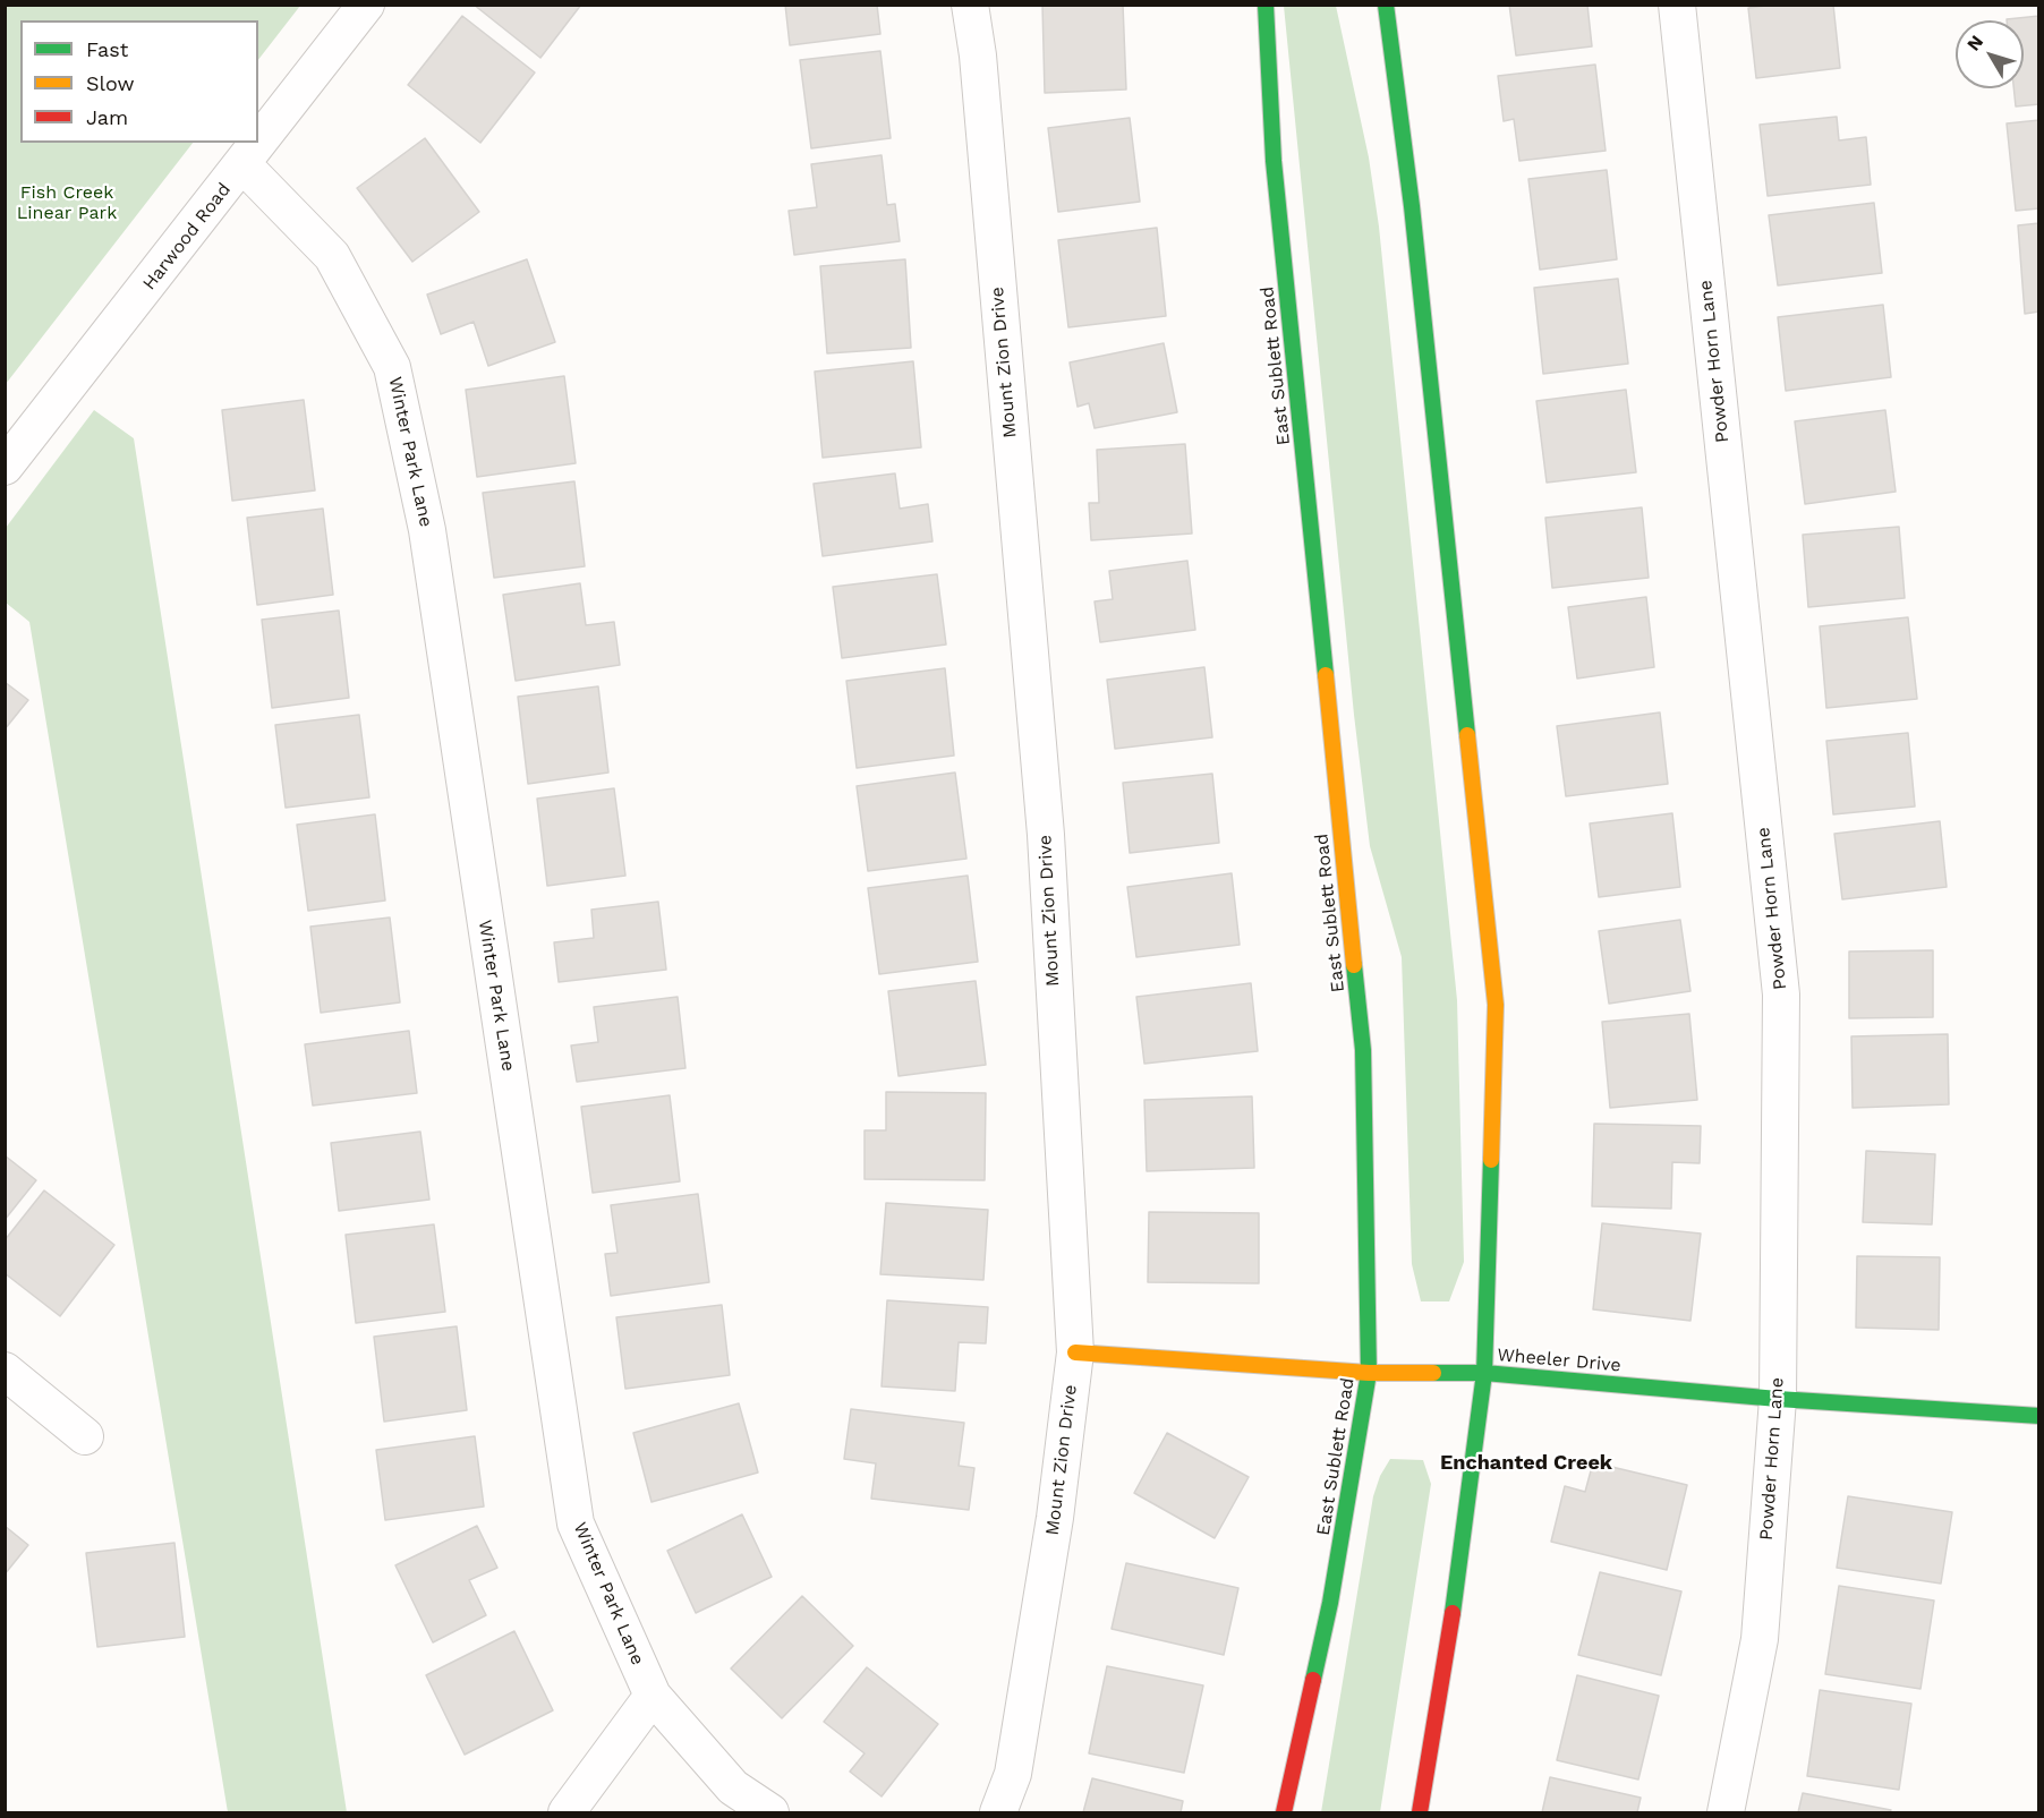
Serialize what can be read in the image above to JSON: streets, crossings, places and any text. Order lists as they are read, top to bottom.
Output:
{
  "streets": {
    "main road": ["East Sublett Road", "Wheeler Drive"],
    "street": [
      "Harwood Road",
      "Powder Horn Lane",
      "Mount Zion Drive",
      "Winter Park Lane"
    ]
  },
  "crossings": [
    ["Harwood Road", "Winter Park Lane"],
    ["Powder Horn Lane", "Wheeler Drive"],
    ["Mount Zion Drive", "Wheeler Drive"],
    ["East Sublett Road", "Wheeler Drive"]
  ],
  "districts": ["Enchanted Creek"],
  "parks": ["Fish Creek Linear Park"],
  "legend": ["Fast", "Slow", "Jam"],
  "north": "top left"
}
